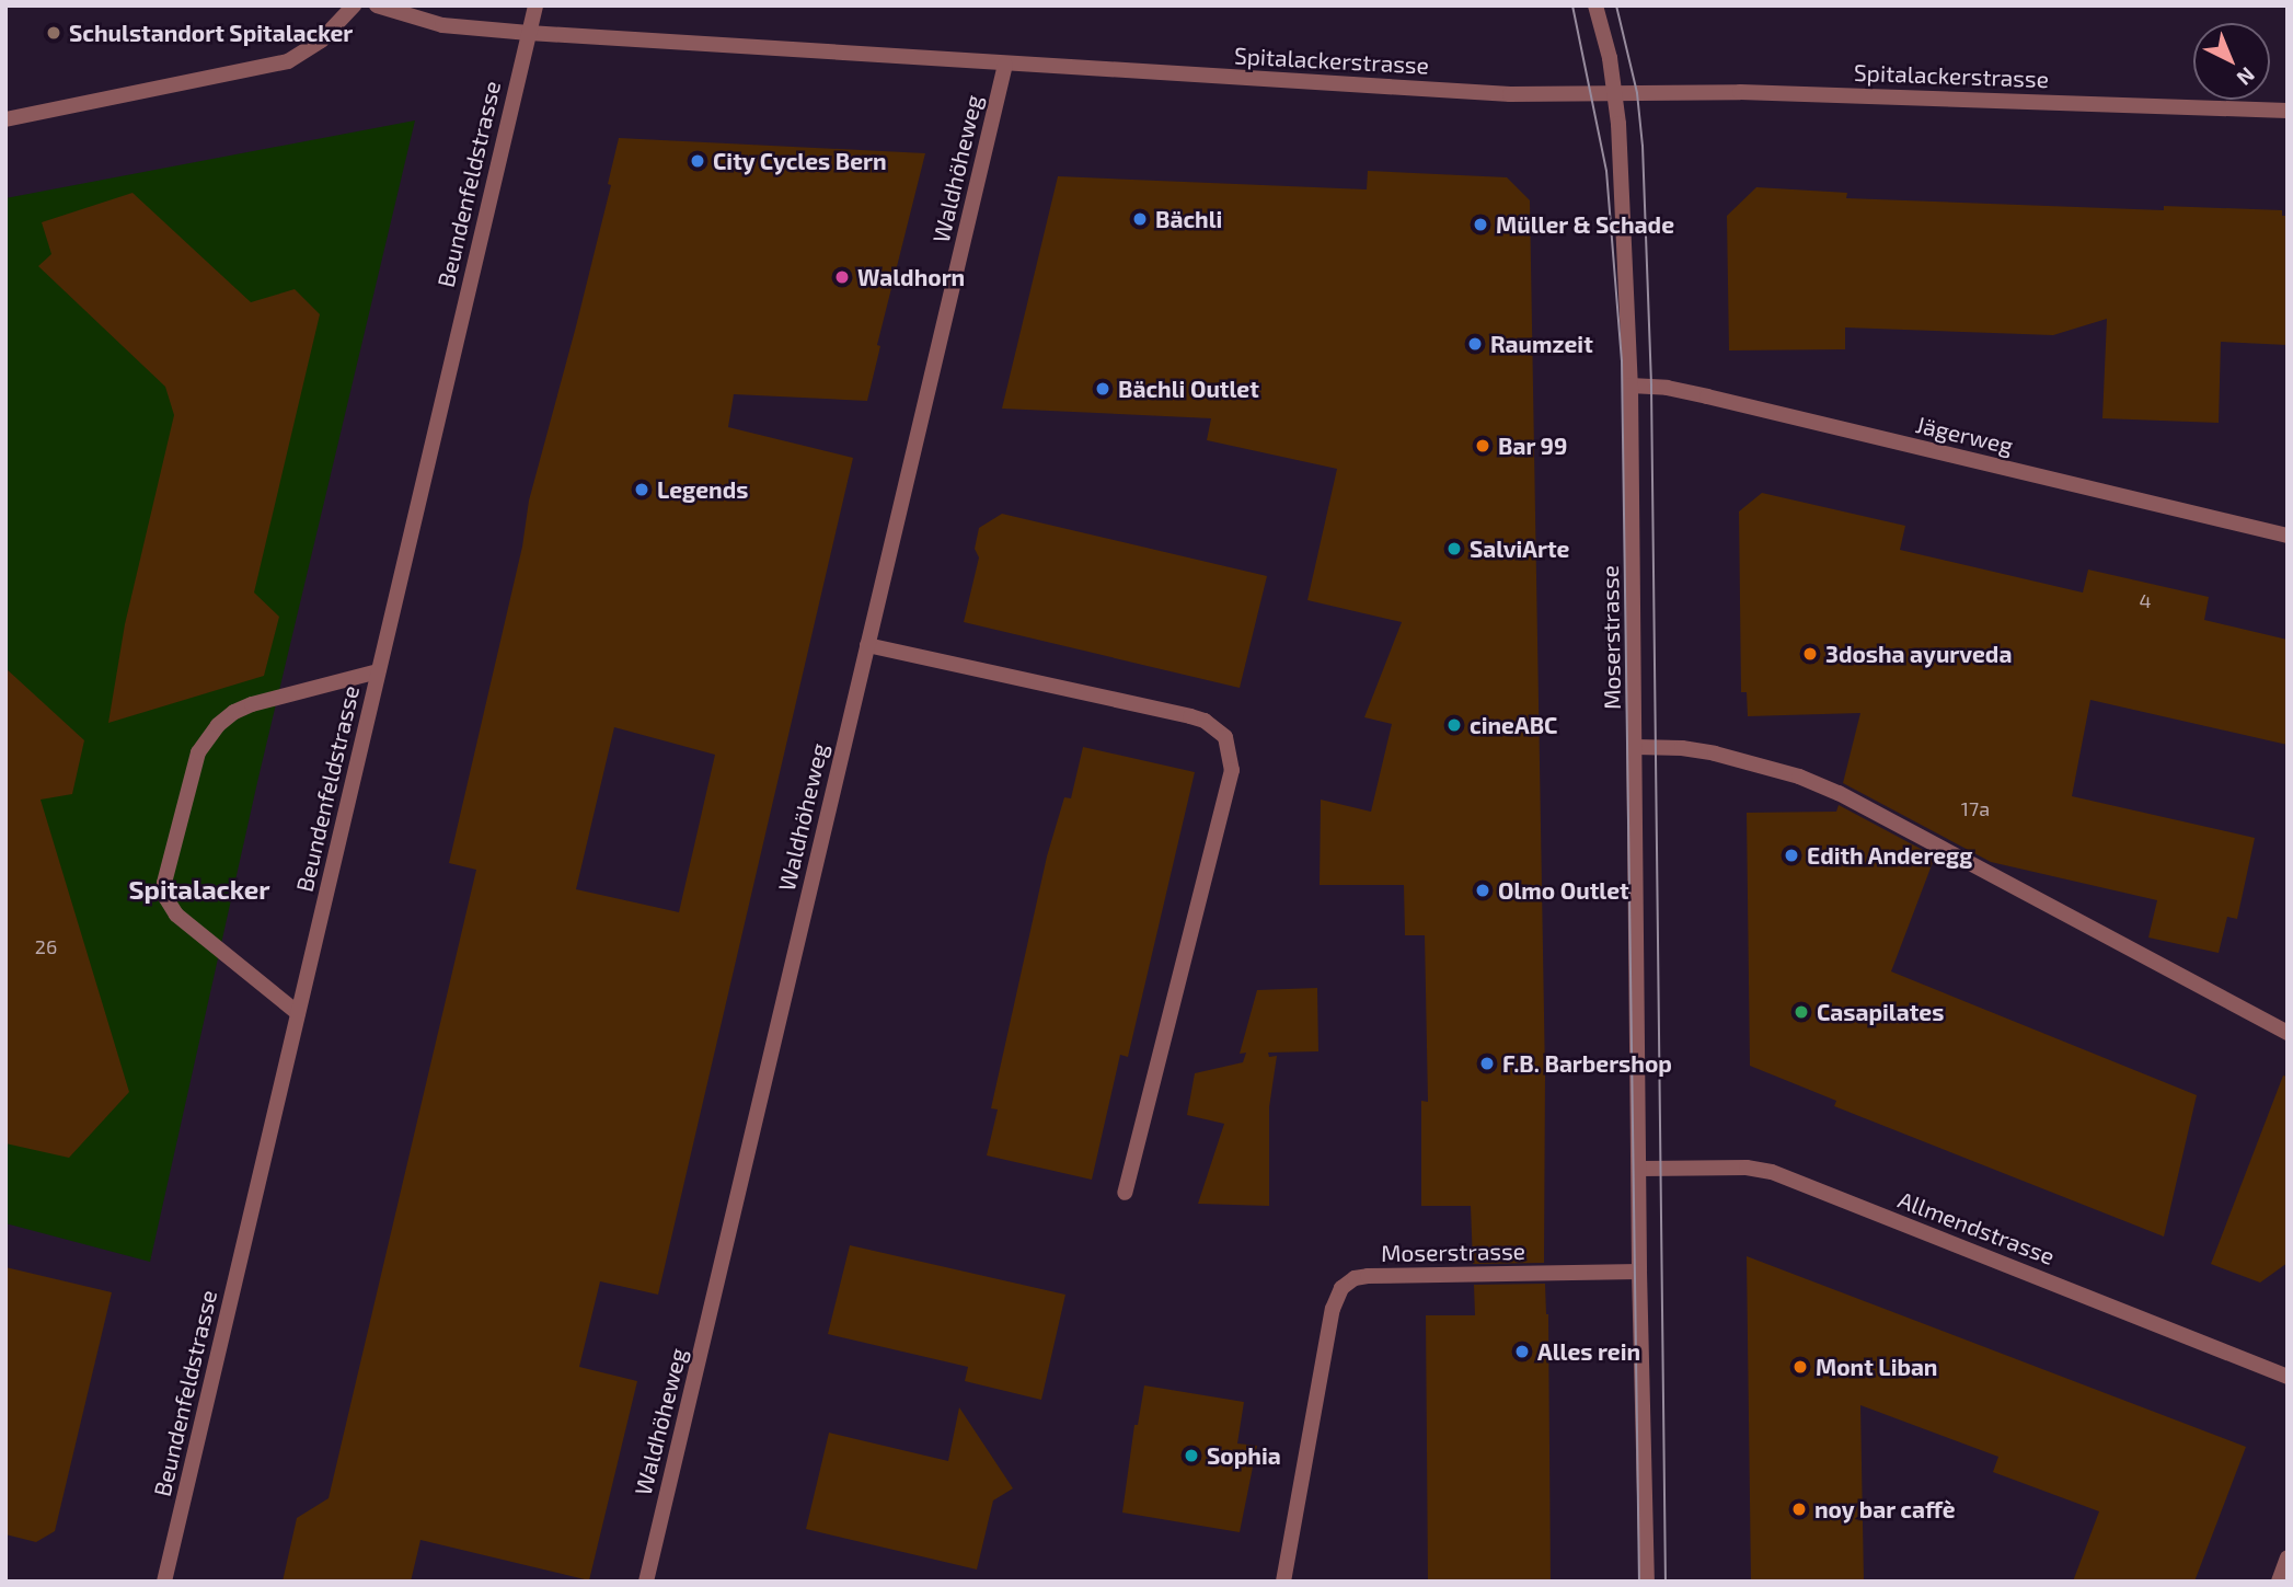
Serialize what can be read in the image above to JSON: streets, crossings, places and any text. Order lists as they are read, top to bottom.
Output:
{
  "streets": {
    "street": [
      "Spitalackerstrasse",
      "Waldhöheweg",
      "Beundenfeldstrasse",
      "Jägerweg",
      "Moserstrasse",
      "Allmendstrasse"
    ]
  },
  "crossings": [
    ["Spitalackerstrasse", "Waldhöheweg"],
    ["Spitalackerstrasse", "Beundenfeldstrasse"],
    ["Spitalackerstrasse", "Moserstrasse"],
    ["Jägerweg", "Moserstrasse"],
    ["Moserstrasse", "Allmendstrasse"]
  ],
  "districts": ["Spitalacker"],
  "places": [
    "Schulstandort Spitalacker",
    "City Cycles Bern",
    "Bächli",
    "Müller & Schade",
    "Waldhorn",
    "Raumzeit",
    "Bächli Outlet",
    "Bar 99",
    "Legends",
    "SalviArte",
    "3dosha ayurveda",
    "cineABC",
    "Edith Anderegg",
    "Olmo Outlet",
    "Casapilates",
    "F.B. Barbershop",
    "Alles rein",
    "Mont Liban",
    "Sophia",
    "noy bar caffè"
  ],
  "house_numbers": ["4", "17a", "26"],
  "north": "bottom right"
}
